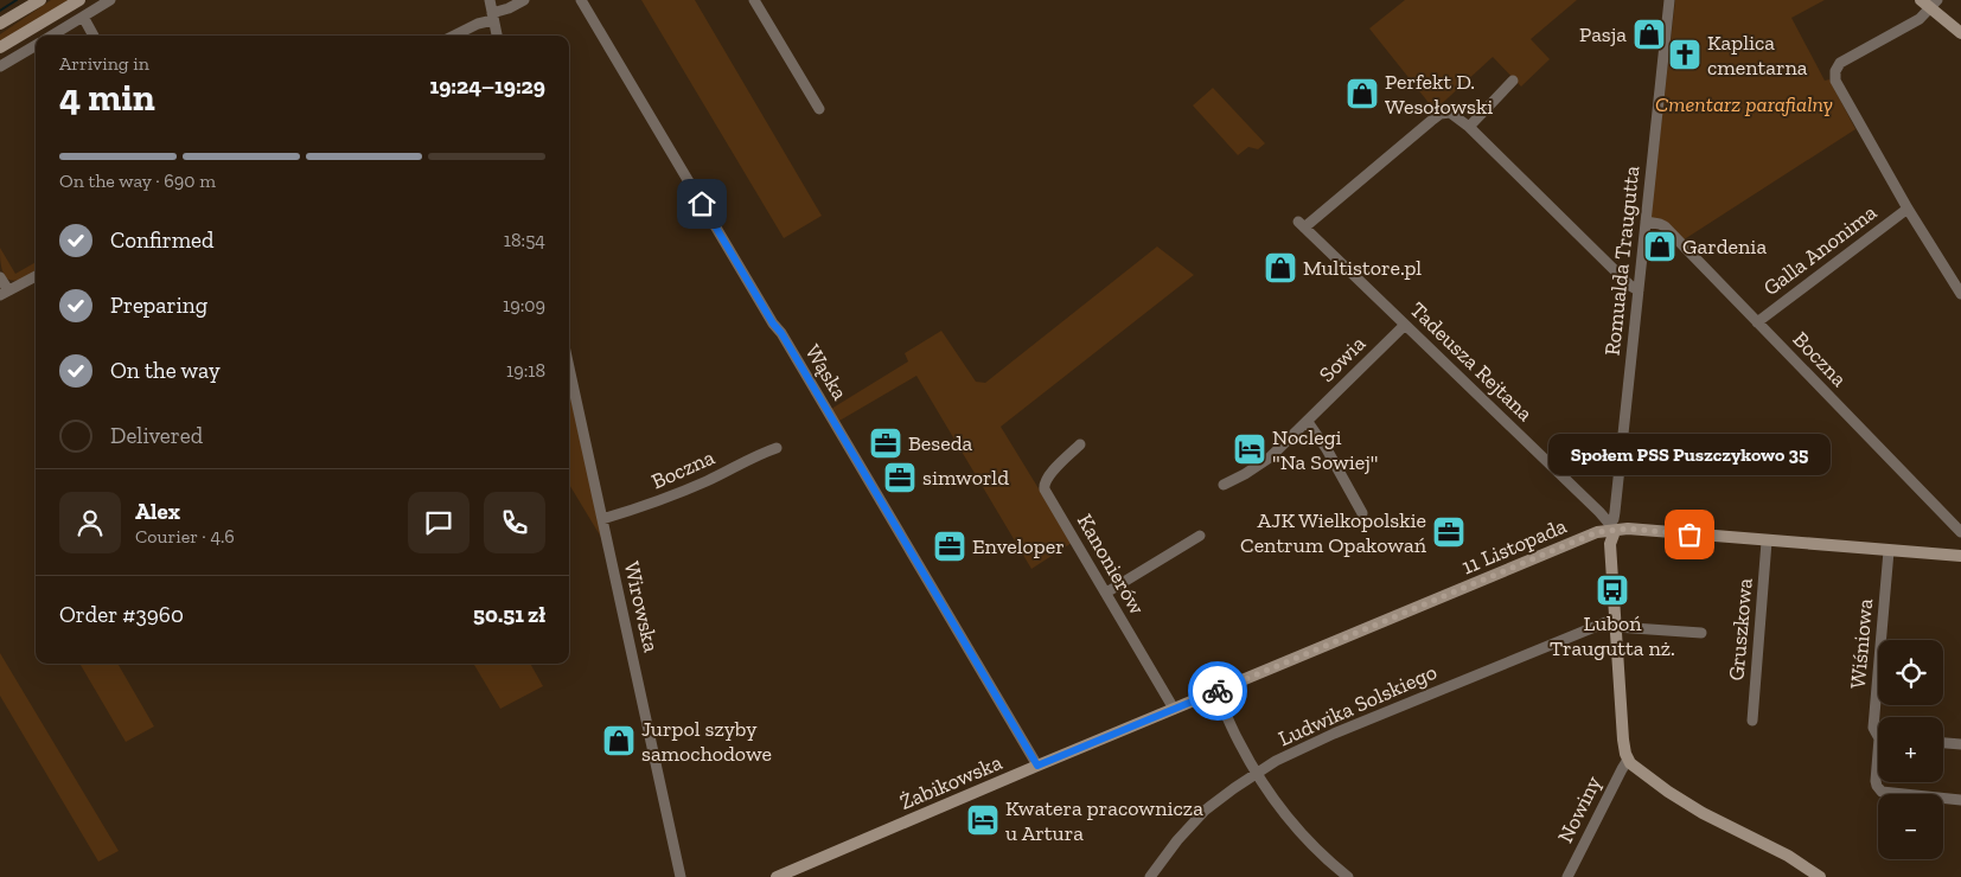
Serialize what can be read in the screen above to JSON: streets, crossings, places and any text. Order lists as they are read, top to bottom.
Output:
{
  "streets": {
    "street": [
      "Galla Anonima",
      "Romualda Traugutta",
      "Sowia",
      "Boczna",
      "Tadeusza Rejtana",
      "Wąska",
      "11 Listopada",
      "Kanonierów",
      "Wirowska",
      "Gruszkowa",
      "Wiśniowa",
      "Ludwika Solskiego",
      "Żabikowska",
      "Nowiny"
    ]
  },
  "crossings": [
    ["Galla Anonima", "Boczna"],
    ["Romualda Traugutta", "Boczna"],
    ["Romualda Traugutta", "Tadeusza Rejtana"],
    ["Romualda Traugutta", "11 Listopada"],
    ["Romualda Traugutta", "Ludwika Solskiego"],
    ["Romualda Traugutta", "Nowiny"],
    ["Sowia", "Tadeusza Rejtana"],
    ["Boczna", "Wirowska"],
    ["Tadeusza Rejtana", "11 Listopada"],
    ["Wąska", "Żabikowska"],
    ["11 Listopada", "Kanonierów"],
    ["11 Listopada", "Gruszkowa"],
    ["11 Listopada", "Wiśniowa"],
    ["11 Listopada", "Żabikowska"],
    ["Kanonierów", "Żabikowska"]
  ],
  "parks": ["Cmentarz parafialny"],
  "places": {
    "shop": [
      "Pasja",
      "Perfekt D. Wesołowski",
      "Gardenia",
      "Multistore.pl",
      "Jurpol szyby samochodowe"
    ],
    "church": ["Kaplica cmentarna"],
    "office": [
      "Beseda",
      "simworld",
      "AJK Wielkopolskie Centrum Opakowań",
      "Enveloper"
    ],
    "hotel": ["Noclegi \"Na Sowiej\"", "Kwatera pracownicza u Artura"],
    "other": ["Społem PSS Puszczykowo 35"],
    "bus stop": ["Luboń Traugutta nż."]
  },
  "page": {
    "heading": ["4 min", "Arriving in", "19:24–19:29"],
    "panel": [
      "Alex",
      "Courier · 4.6",
      "Order #3960",
      "50.51 zł"
    ],
    "bar": "On the way · 690 m",
    "list": [
      ["Confirmed", "18:54"],
      ["Preparing", "19:09"],
      ["On the way", "19:18"],
      "Delivered"
    ],
    "bubble": "Społem PSS Puszczykowo 35",
    "map_buttons": ["+", "−"]
  }
}
